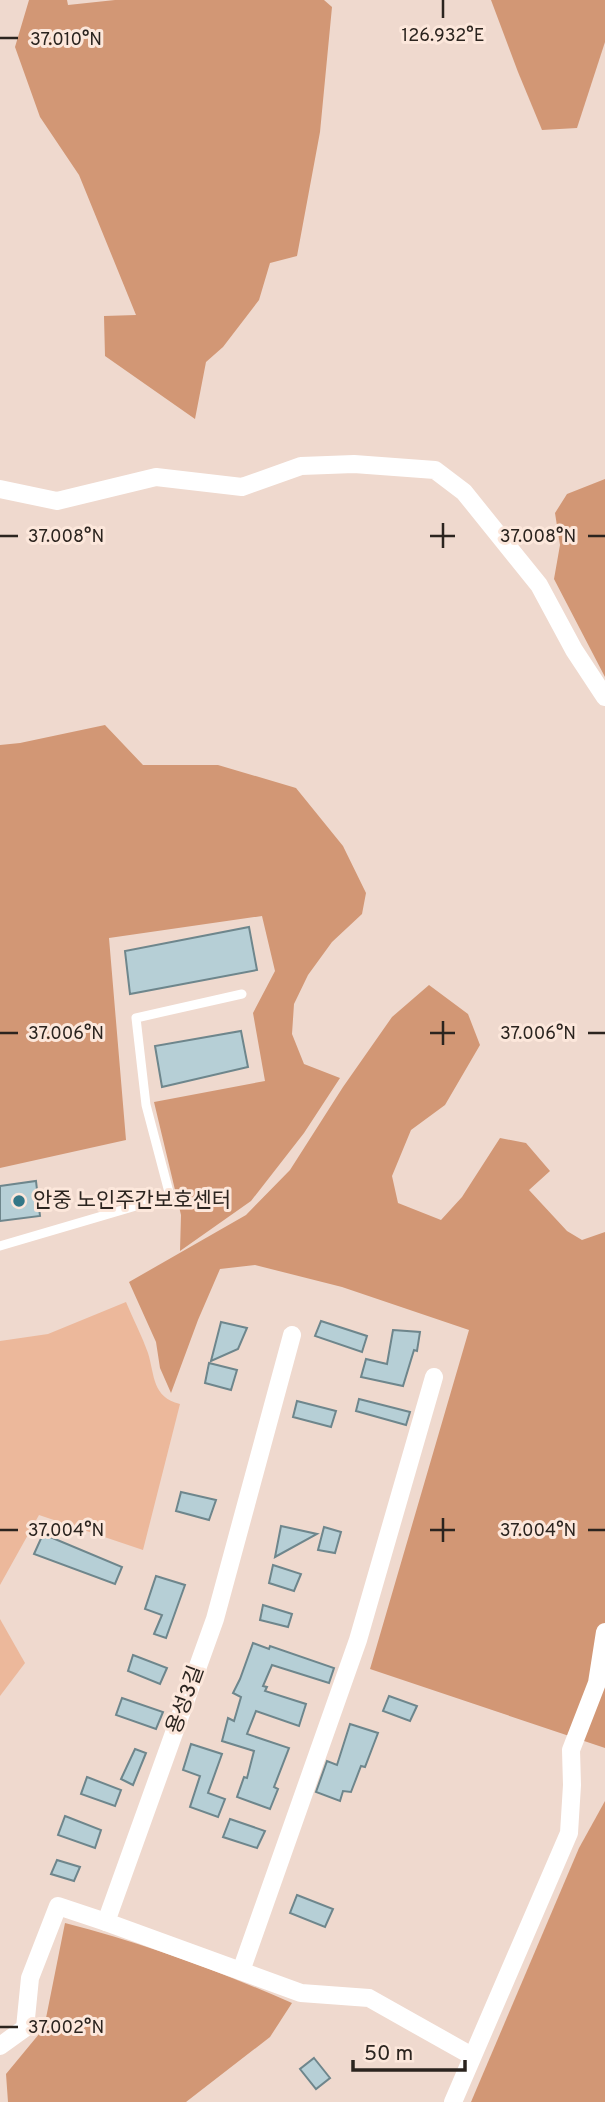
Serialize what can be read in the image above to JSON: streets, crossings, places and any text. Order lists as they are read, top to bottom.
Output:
{
  "streets": {
    "street": ["용성3길"]
  },
  "places": ["안중 노인주간보호센터"],
  "scale_bar": "50 m",
  "coordinates": [
    "126.932°E",
    "37.010°N",
    "37.008°N",
    "37.006°N",
    "37.004°N",
    "37.002°N"
  ]
}
